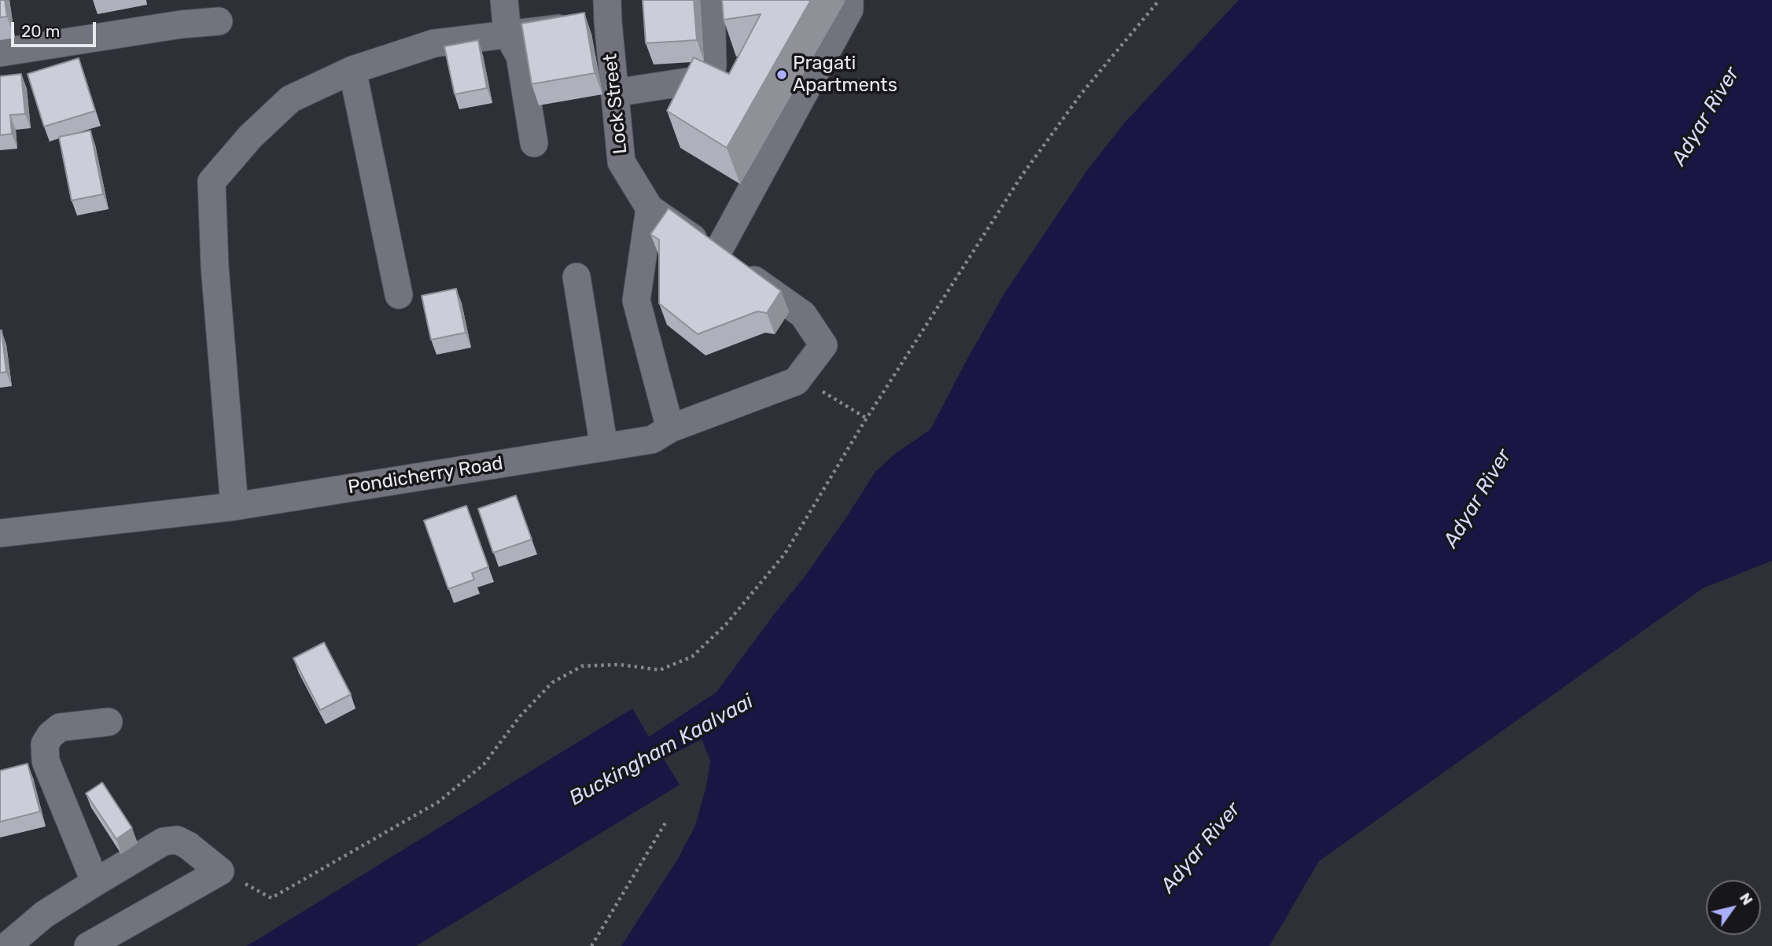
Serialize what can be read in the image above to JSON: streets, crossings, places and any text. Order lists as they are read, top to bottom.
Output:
{
  "streets": {
    "street": ["Lock Street", "Pondicherry Road"]
  },
  "crossings": [
    ["Lock Street", "Pondicherry Road"]
  ],
  "water": ["Adyar River", "Buckingham Kaalvaai"],
  "places": ["Pragati Apartments"],
  "scale_bar": "20 m",
  "north": "top right"
}
